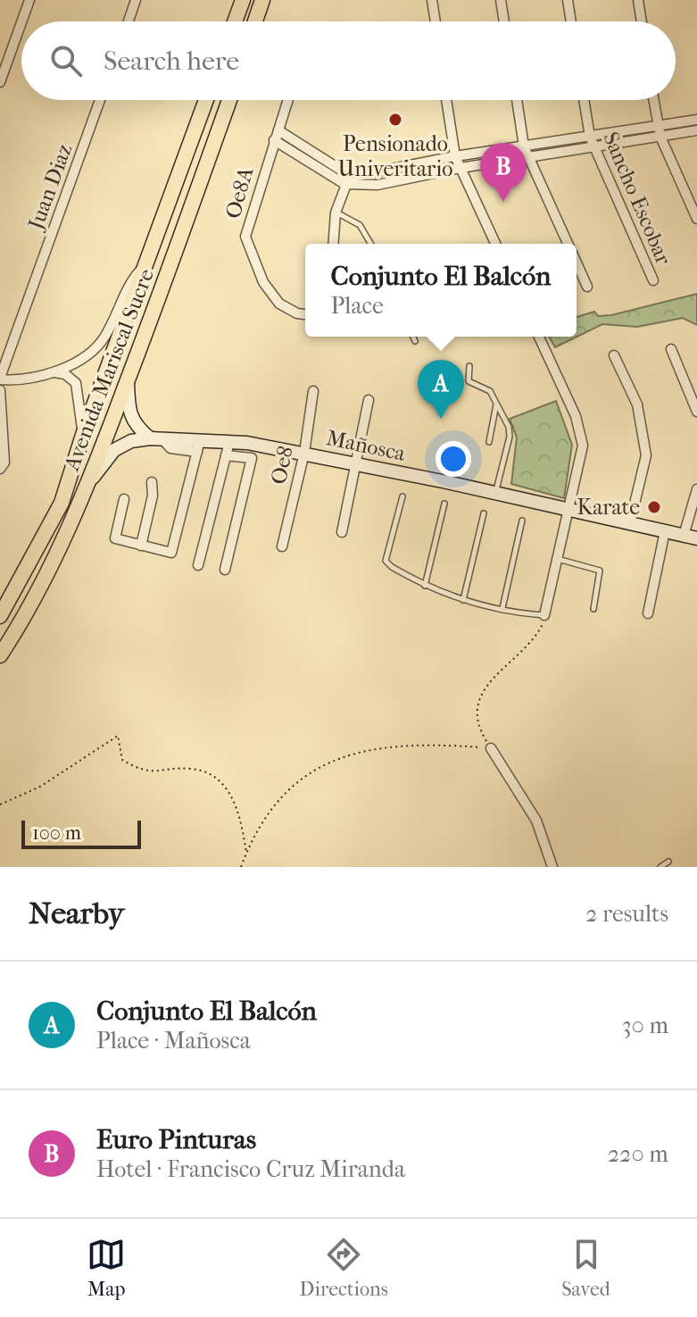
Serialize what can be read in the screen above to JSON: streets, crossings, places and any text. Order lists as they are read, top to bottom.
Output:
{
  "streets": {
    "main road": ["Avenida Mariscal Sucre"],
    "street": [
      "Juan Diaz",
      "Oe8A",
      "Sancho Escobar",
      "Mañosca",
      "Oe8"
    ]
  },
  "crossings": [
    ["Avenida Mariscal Sucre", "Mañosca"],
    ["Mañosca", "Oe8"]
  ],
  "places": ["Pensionado Univeritario", "Karate"],
  "scale_bar": "100 m",
  "page": {
    "search": "Search here",
    "pins": ["B", "A"],
    "popup": ["Conjunto El Balcón", "Place"],
    "scale": "100 m",
    "heading": ["Nearby", "2 results"],
    "list": [
      {
        "mark": "A",
        "name": "Conjunto El Balcón",
        "note": "Place · Mañosca",
        "value": "30 m"
      },
      {
        "mark": "B",
        "name": "Euro Pinturas",
        "note": "Hotel · Francisco Cruz Miranda",
        "value": "220 m"
      }
    ],
    "nav": ["Map", "Directions", "Saved"]
  }
}
